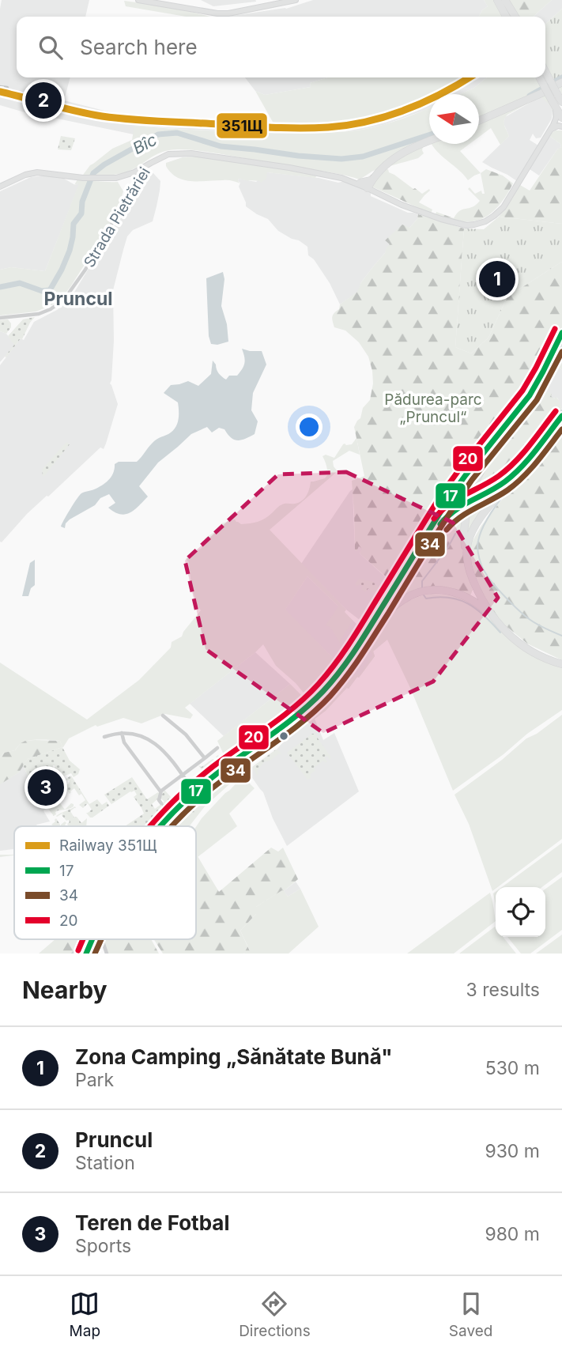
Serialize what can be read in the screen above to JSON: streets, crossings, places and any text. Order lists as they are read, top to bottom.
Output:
{
  "streets": {
    "street": ["Strada Pietrăriei"]
  },
  "districts": ["Pruncul"],
  "water": ["Bîc"],
  "parks": ["Pădurea-parc „Pruncul“"],
  "lines": [
    "rail line 351Щ",
    "transit line 20",
    "transit line 17",
    "transit line 34"
  ],
  "legend": [
    "Railway 351Щ",
    "17",
    "34",
    "20"
  ],
  "north": "left",
  "page": {
    "search": "Search here",
    "pins": ["2", "1", "3"],
    "heading": ["Nearby", "3 results"],
    "list": [
      {
        "mark": "1",
        "name": "Zona Camping „Sănătate Bună\"",
        "note": "Park",
        "value": "530 m"
      },
      {
        "mark": "2",
        "name": "Pruncul",
        "note": "Station",
        "value": "930 m"
      },
      {
        "mark": "3",
        "name": "Teren de Fotbal",
        "note": "Sports",
        "value": "980 m"
      }
    ],
    "nav": ["Map", "Directions", "Saved"]
  }
}
